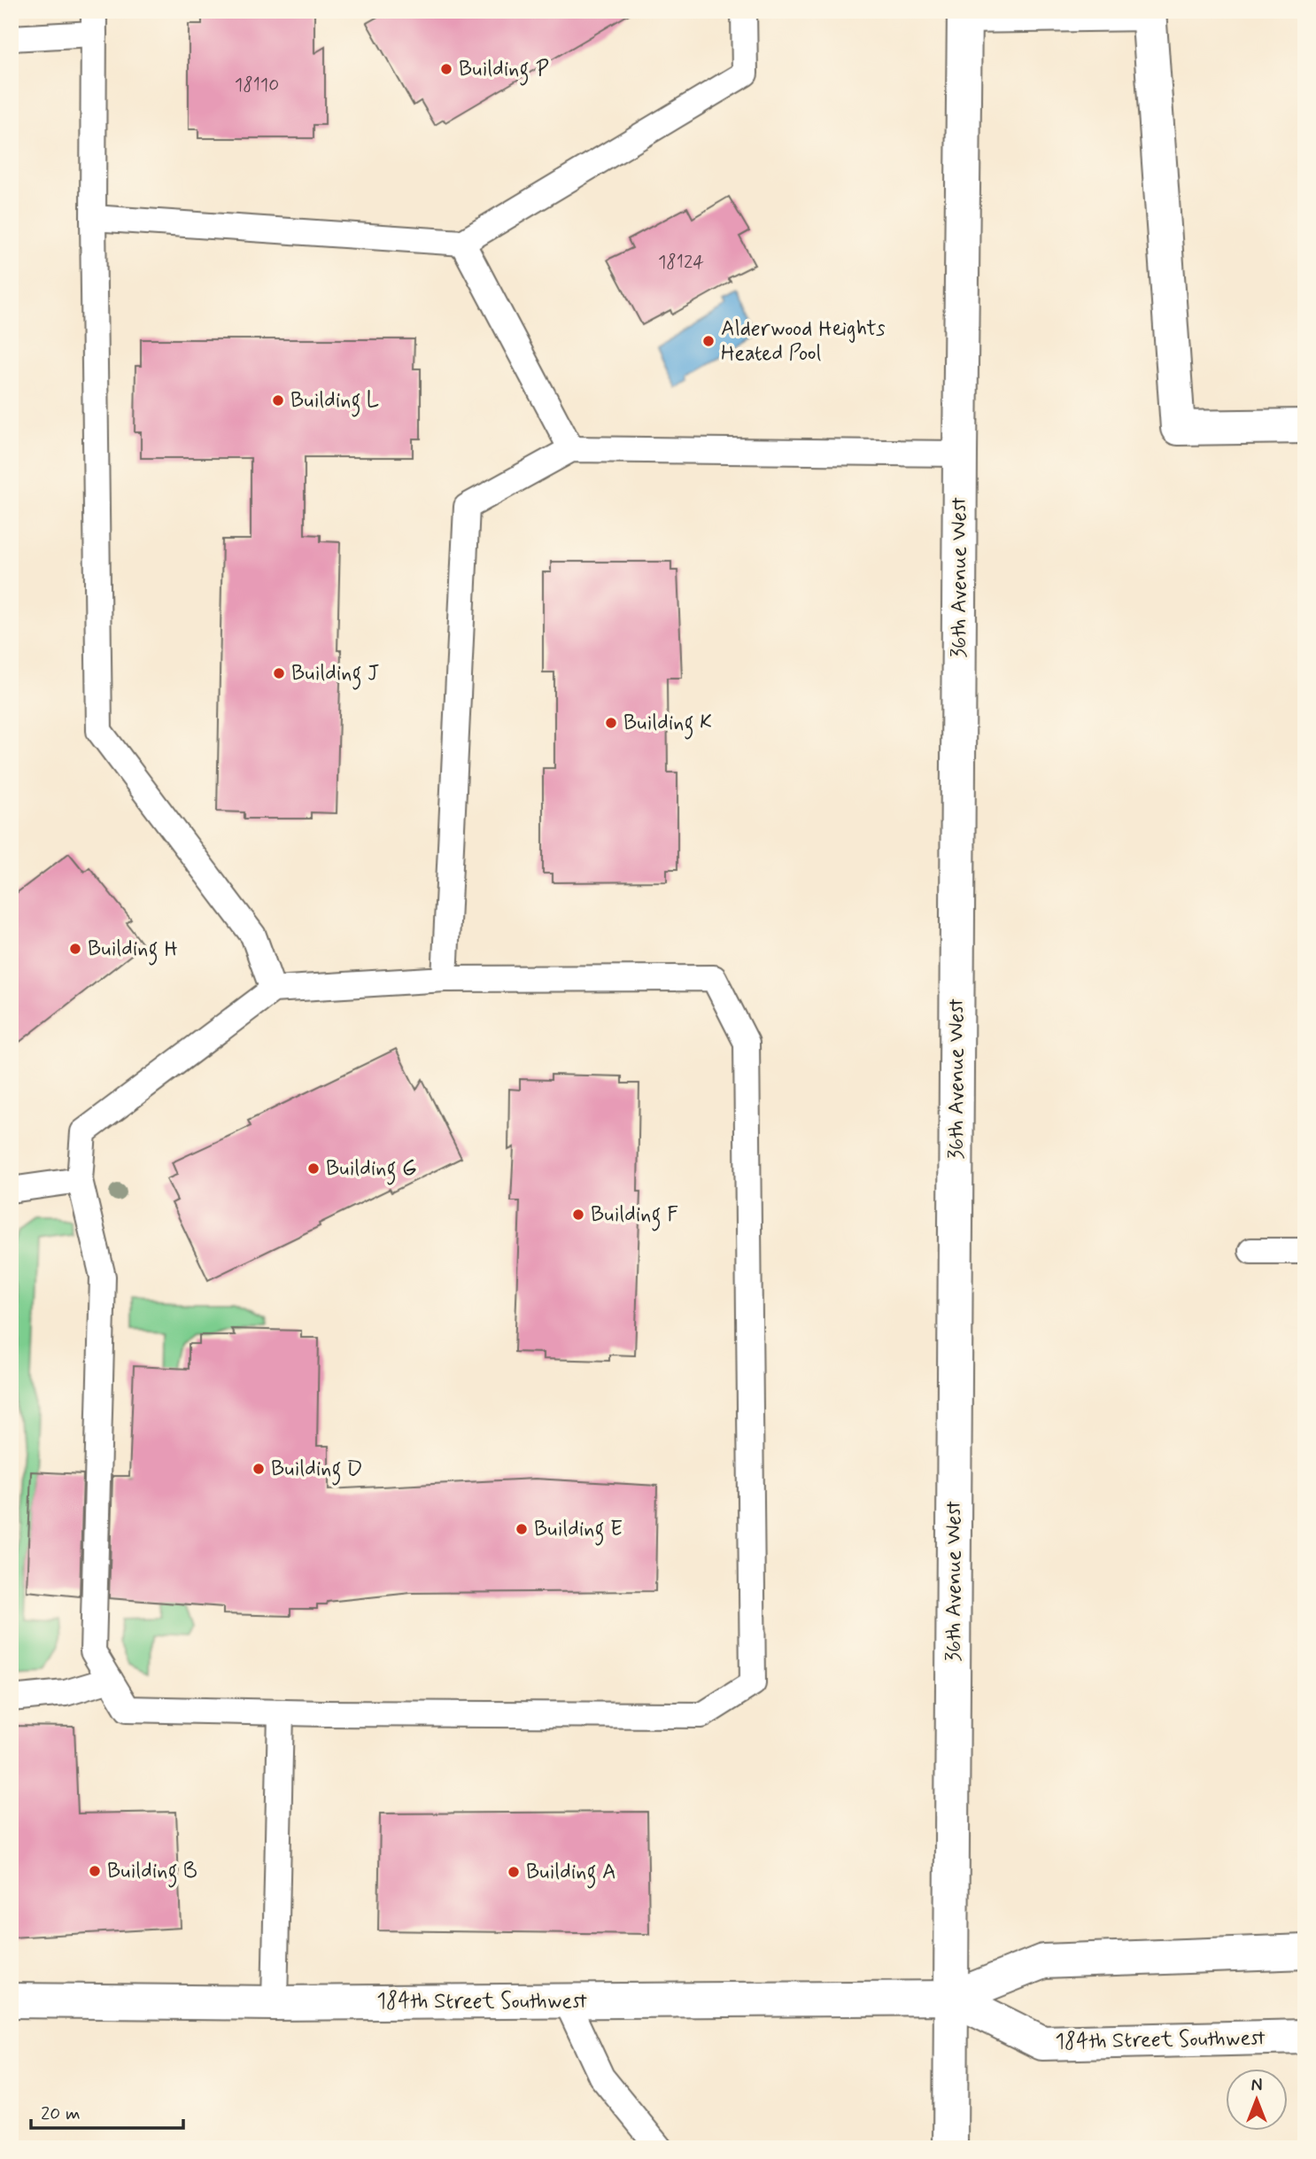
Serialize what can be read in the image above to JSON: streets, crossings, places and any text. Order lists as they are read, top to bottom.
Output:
{
  "streets": {
    "main road": ["36th Avenue West", "184th Street Southwest"]
  },
  "crossings": [
    ["36th Avenue West", "184th Street Southwest"]
  ],
  "places": [
    "Building P",
    "Alderwood Heights Heated Pool",
    "Building L",
    "Building J",
    "Building K",
    "Building H",
    "Building G",
    "Building F",
    "Building D",
    "Building E",
    "Building B",
    "Building A"
  ],
  "house_numbers": ["18110", "18124"],
  "scale_bar": "20 m",
  "north": "top"
}
